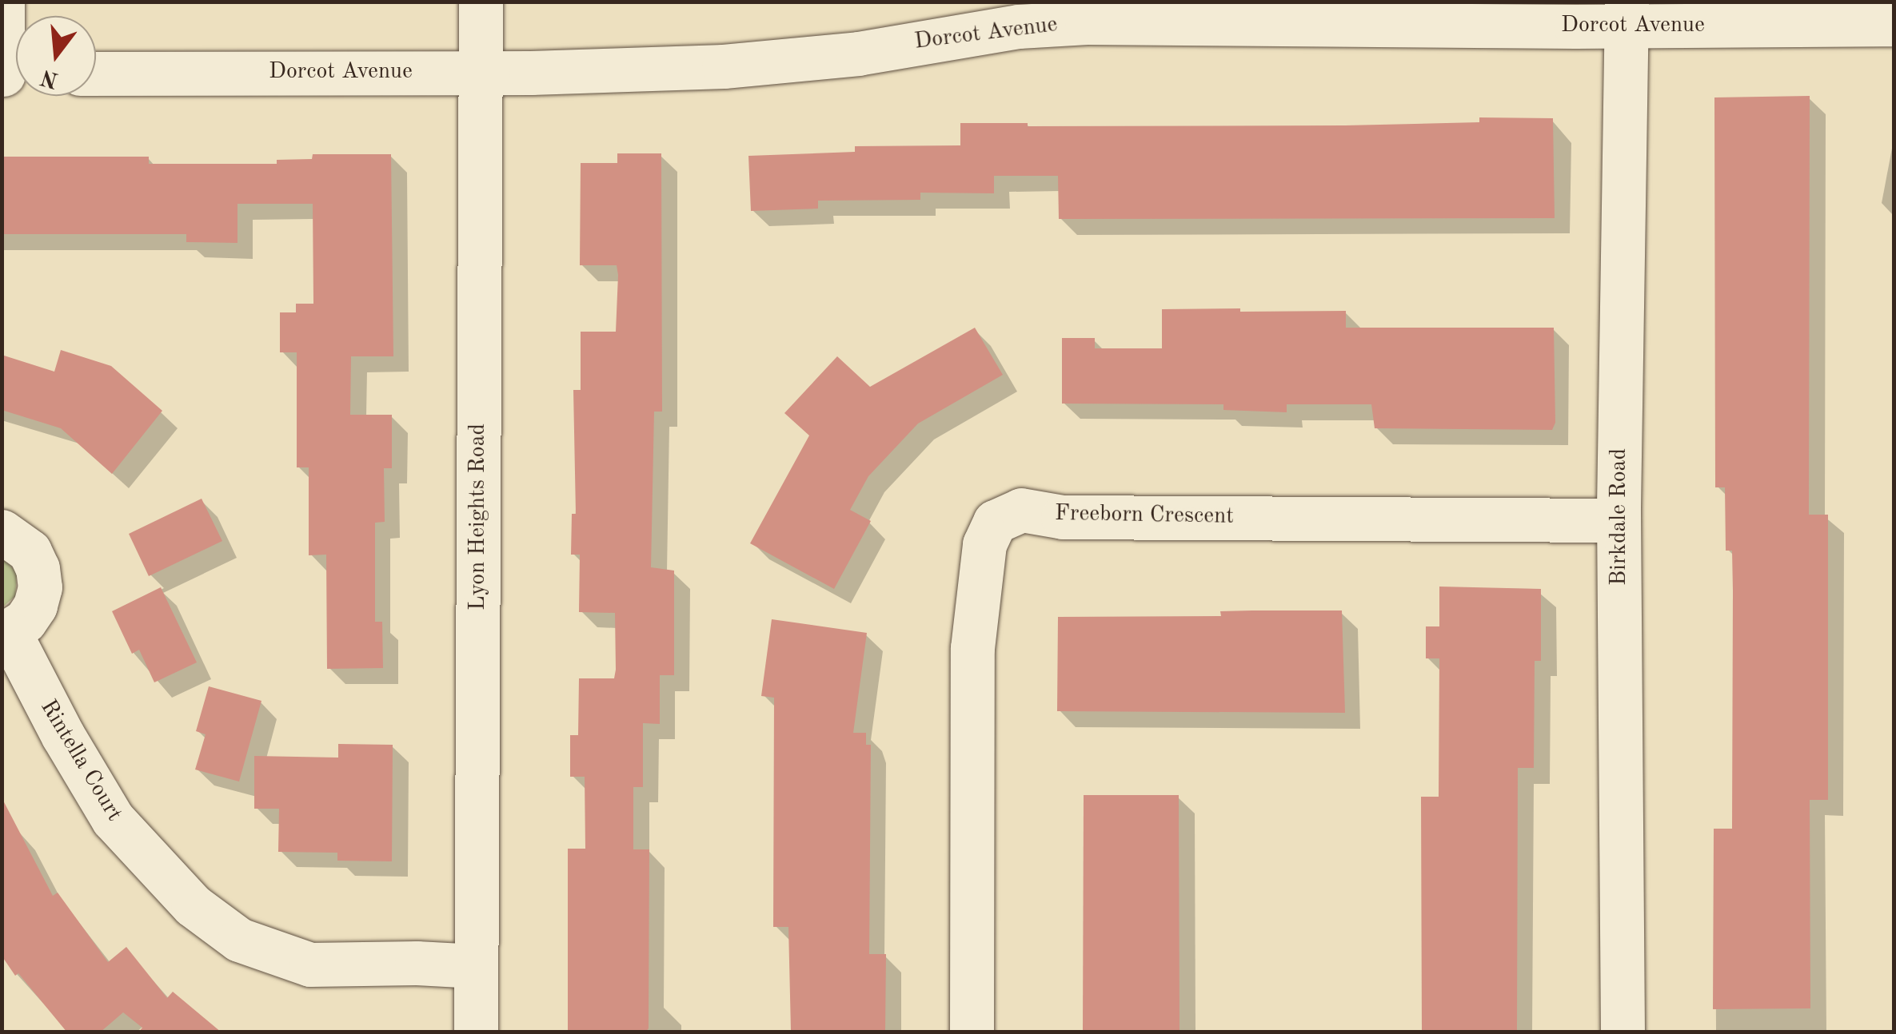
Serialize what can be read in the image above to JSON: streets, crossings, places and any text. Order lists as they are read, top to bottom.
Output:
{
  "streets": {
    "street": [
      "Dorcot Avenue",
      "Freeborn Crescent",
      "Lyon Heights Road",
      "Birkdale Road",
      "Rintella Court"
    ]
  },
  "crossings": [
    ["Dorcot Avenue", "Lyon Heights Road"],
    ["Dorcot Avenue", "Birkdale Road"],
    ["Freeborn Crescent", "Birkdale Road"],
    ["Lyon Heights Road", "Rintella Court"]
  ],
  "north": "bottom"
}
